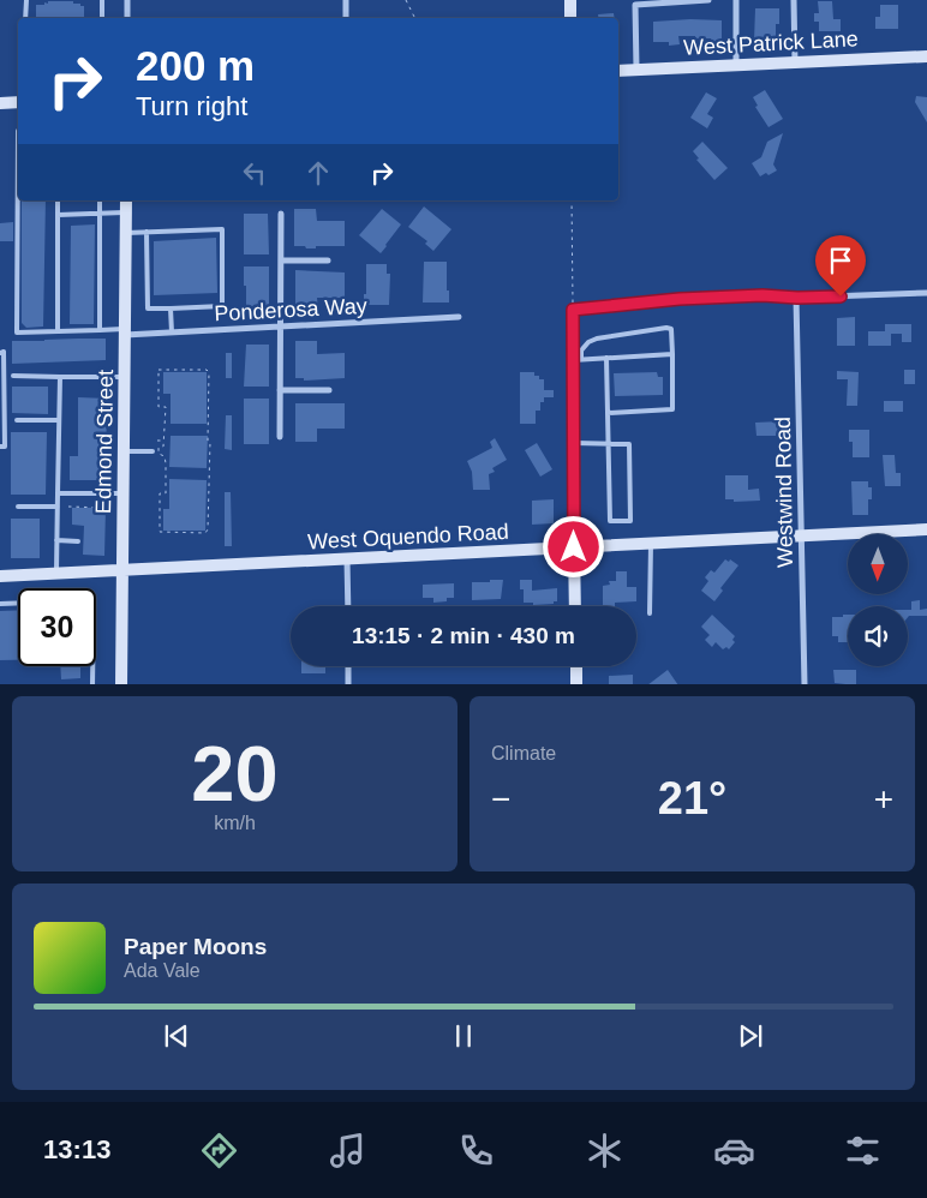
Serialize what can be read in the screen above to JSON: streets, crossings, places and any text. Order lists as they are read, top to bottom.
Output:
{
  "streets": {
    "street": [
      "West Patrick Lane",
      "Ponderosa Way",
      "Edmond Street",
      "Westwind Road",
      "West Oquendo Road"
    ]
  },
  "crossings": [
    ["Ponderosa Way", "Edmond Street"],
    ["Edmond Street", "West Oquendo Road"],
    ["Westwind Road", "West Oquendo Road"]
  ],
  "north": "bottom",
  "page": {
    "turn": ["200 m", "Turn right"],
    "limit": "30",
    "trip": "13:15 · 2 min · 430 m",
    "tile": [
      ["20", "km/h"],
      "Climate"
    ],
    "heat": ["−", "21°", "+"],
    "song": ["Paper Moons", "Ada Vale"],
    "tabs": "13:13"
  }
}
